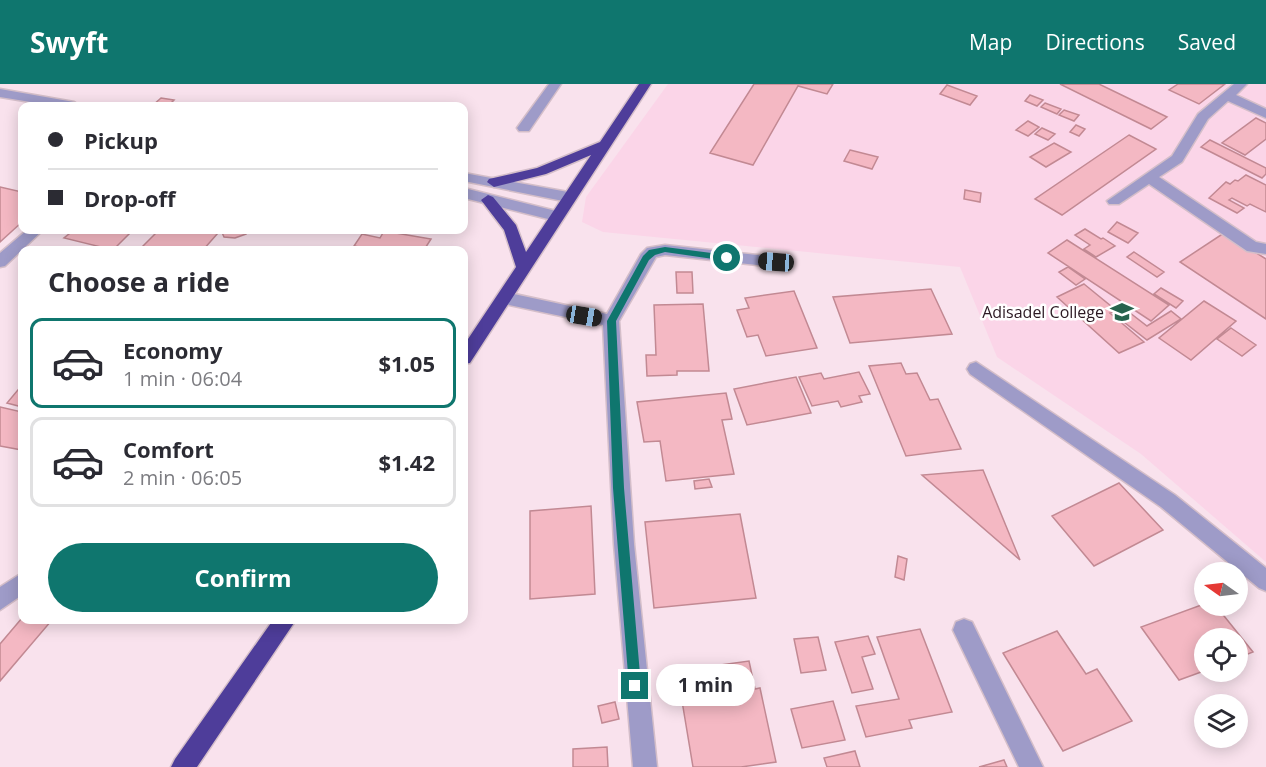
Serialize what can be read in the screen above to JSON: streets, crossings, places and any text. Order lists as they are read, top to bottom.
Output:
{
  "places": {
    "school or university": ["Adisadel College"]
  },
  "north": "left",
  "page": {
    "header": "Swyft",
    "nav": ["Map", "Directions", "Saved"],
    "banner": ["Pickup", "Drop-off"],
    "heading": "Choose a ride",
    "list": [
      {
        "name": "Economy",
        "note": "1 min · 06:04",
        "value": "$1.05"
      },
      {
        "name": "Comfort",
        "note": "2 min · 06:05",
        "value": "$1.42"
      }
    ],
    "buttons": "Confirm",
    "bubble": "1 min"
  }
}
